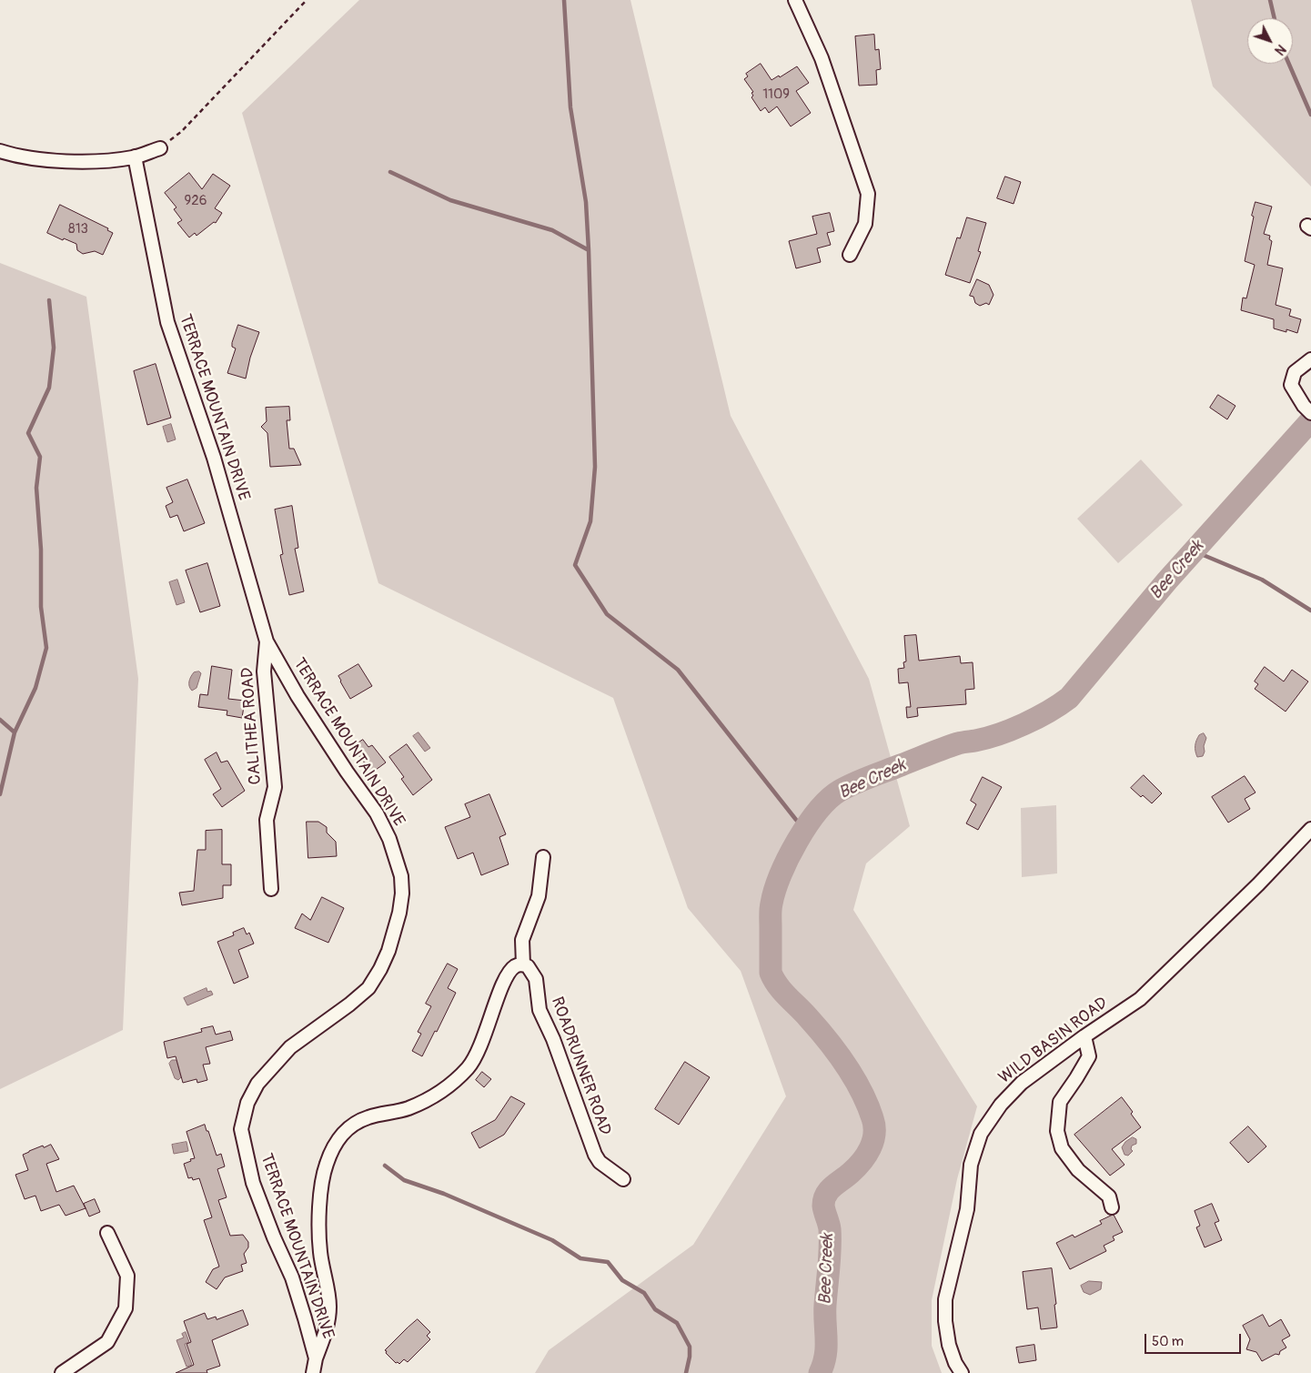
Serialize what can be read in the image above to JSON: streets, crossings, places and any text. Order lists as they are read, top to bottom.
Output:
{
  "streets": {
    "street": [
      "TERRACE MOUNTAIN DRIVE",
      "CALITHEA ROAD",
      "WILD BASIN ROAD",
      "ROADRUNNER ROAD"
    ]
  },
  "crossings": [
    ["TERRACE MOUNTAIN DRIVE", "CALITHEA ROAD"]
  ],
  "water": ["Bee Creek"],
  "house_numbers": ["1109", "926", "813"],
  "scale_bar": "50 m",
  "north": "bottom right"
}
